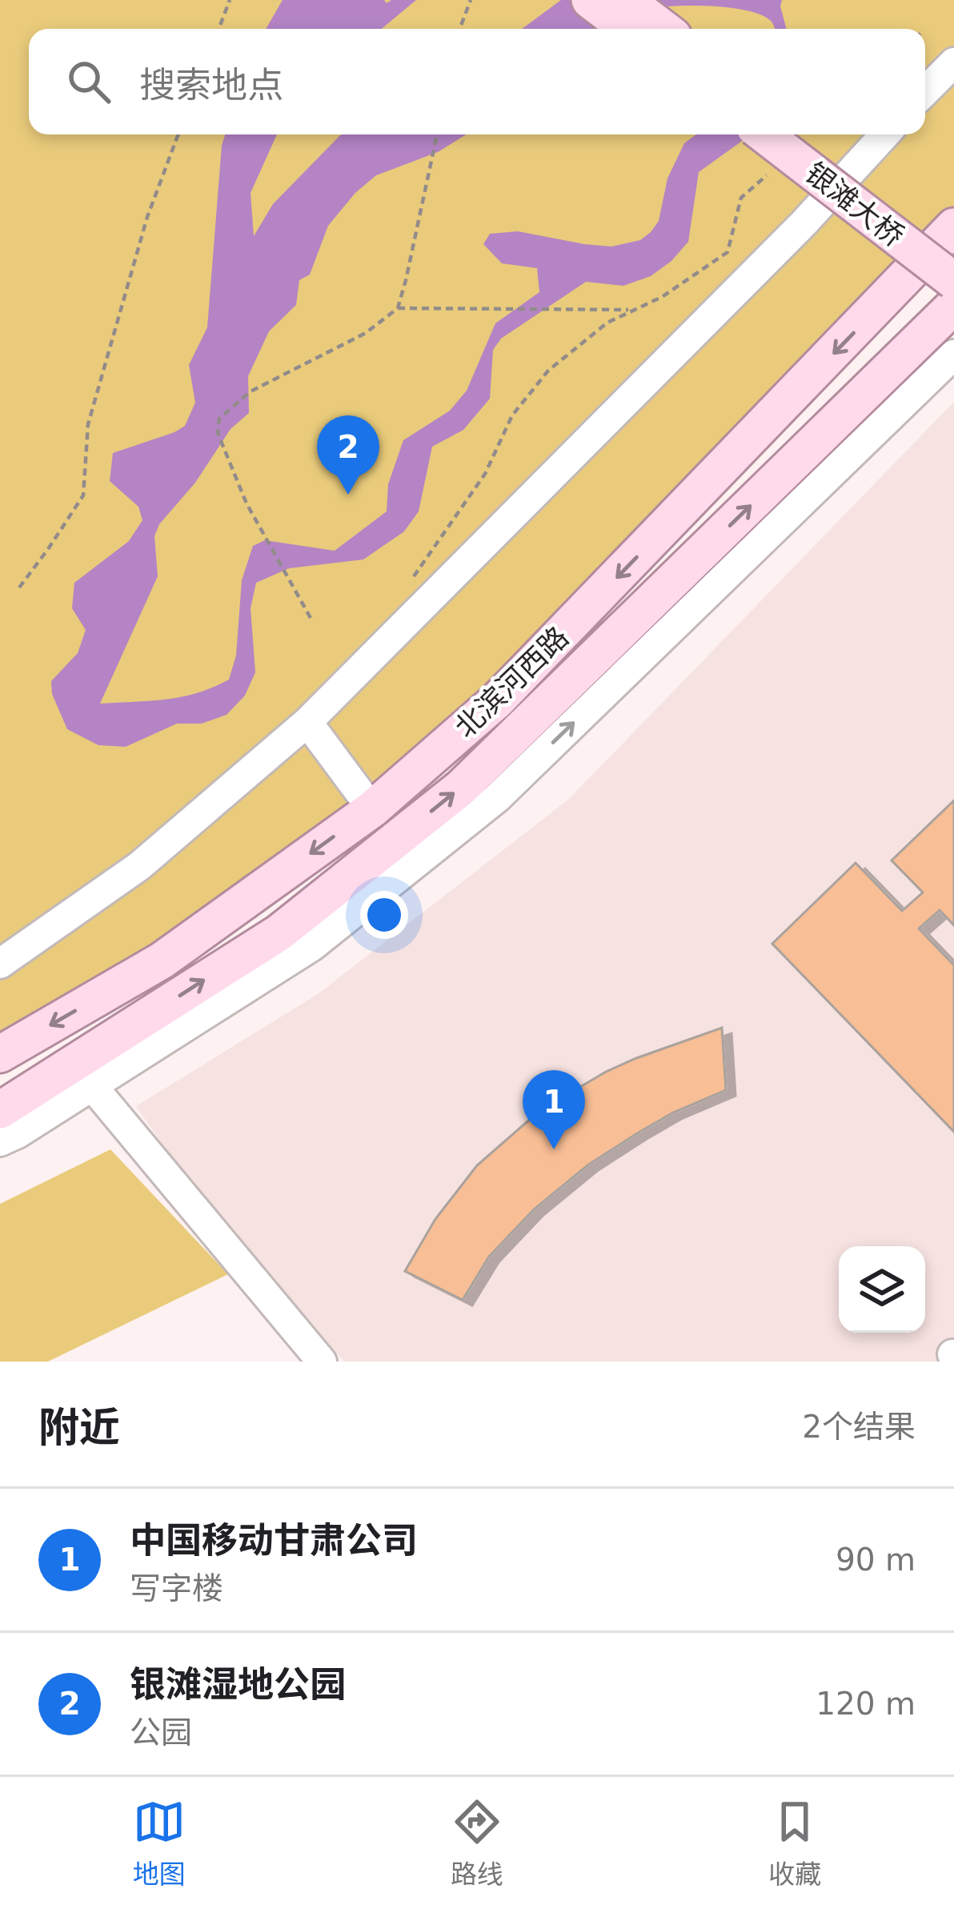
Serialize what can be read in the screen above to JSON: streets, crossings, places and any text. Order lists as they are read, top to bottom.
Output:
{
  "streets": {
    "main road": ["银滩大桥", "北滨河西路"]
  },
  "page": {
    "search": "搜索地点",
    "pins": ["2", "1"],
    "heading": ["附近", "2个结果"],
    "list": [
      {
        "mark": "1",
        "name": "中国移动甘肃公司",
        "note": "写字楼",
        "value": "90 m"
      },
      {
        "mark": "2",
        "name": "银滩湿地公园",
        "note": "公园",
        "value": "120 m"
      }
    ],
    "nav": ["地图", "路线", "收藏"]
  }
}
